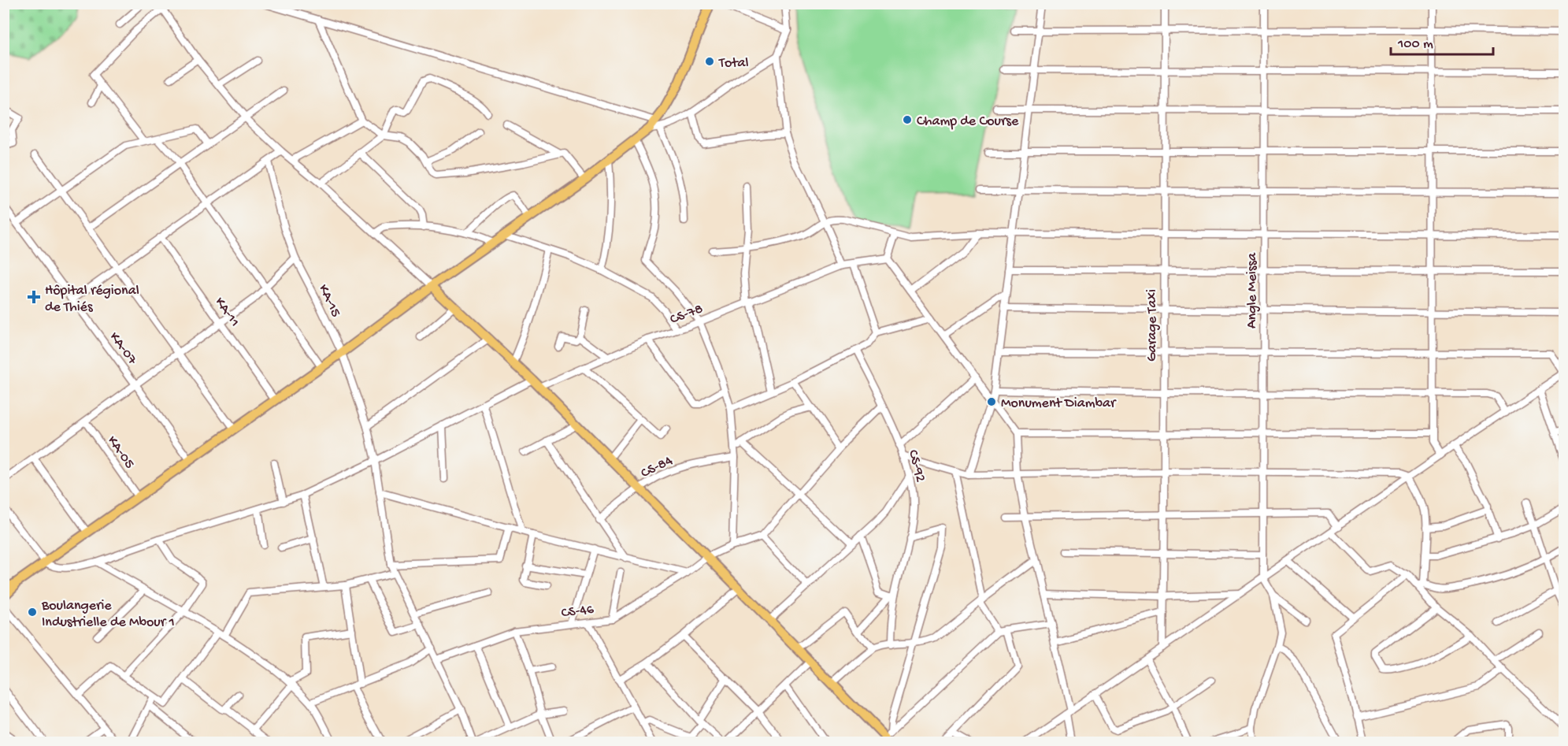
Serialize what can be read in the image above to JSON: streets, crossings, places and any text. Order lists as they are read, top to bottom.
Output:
{
  "streets": {
    "street": [
      "Angle Meissa",
      "KA-15",
      "KA-11",
      "CS-78",
      "Garage Taxi",
      "KA-07",
      "KA-05",
      "CS-84",
      "CS-92",
      "CS-46"
    ]
  },
  "crossings": [
    ["KA-15", "CS-46"]
  ],
  "places": {
    "other": [
      "Total",
      "Champ de Course",
      "Monument Diambar",
      "Boulangerie Industrielle de Mbour 1"
    ],
    "health": ["Hôpital régional de Thiés"]
  },
  "scale_bar": "100 m"
}
